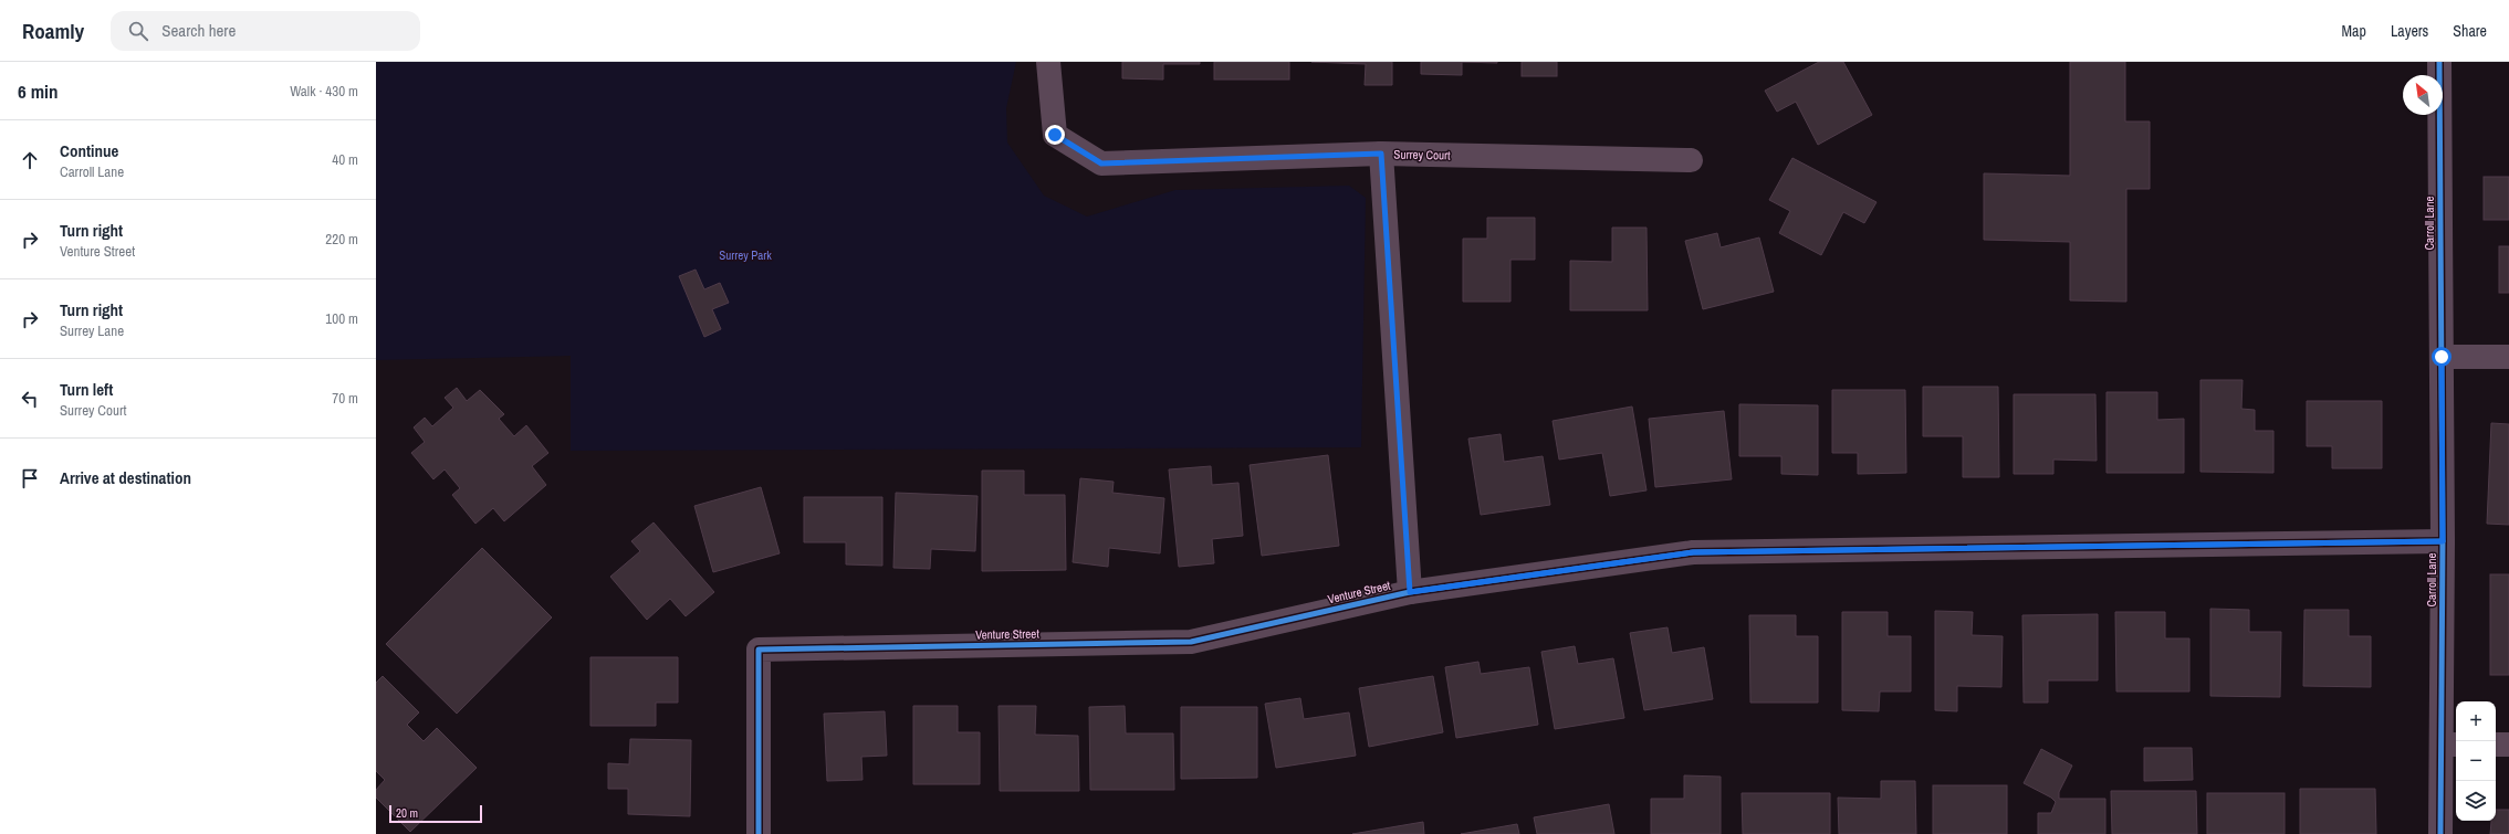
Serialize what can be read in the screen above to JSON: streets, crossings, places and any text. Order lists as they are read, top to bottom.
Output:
{
  "streets": {
    "street": ["Surrey Court", "Carroll Lane", "Venture Street"]
  },
  "crossings": [
    ["Carroll Lane", "Venture Street"]
  ],
  "parks": ["Surrey Park"],
  "scale_bar": "20 m",
  "north": "top left",
  "page": {
    "header": "Roamly",
    "search": "Search here",
    "nav": ["Map", "Layers", "Share"],
    "heading": ["6 min", "Walk · 430 m"],
    "list": [
      ["Continue", "Carroll Lane", "40 m"],
      ["Turn right", "Venture Street", "220 m"],
      ["Turn right", "Surrey Lane", "100 m"],
      ["Turn left", "Surrey Court", "70 m"],
      "Arrive at destination"
    ],
    "map_buttons": ["+", "−"],
    "scale": "20 m"
  }
}
